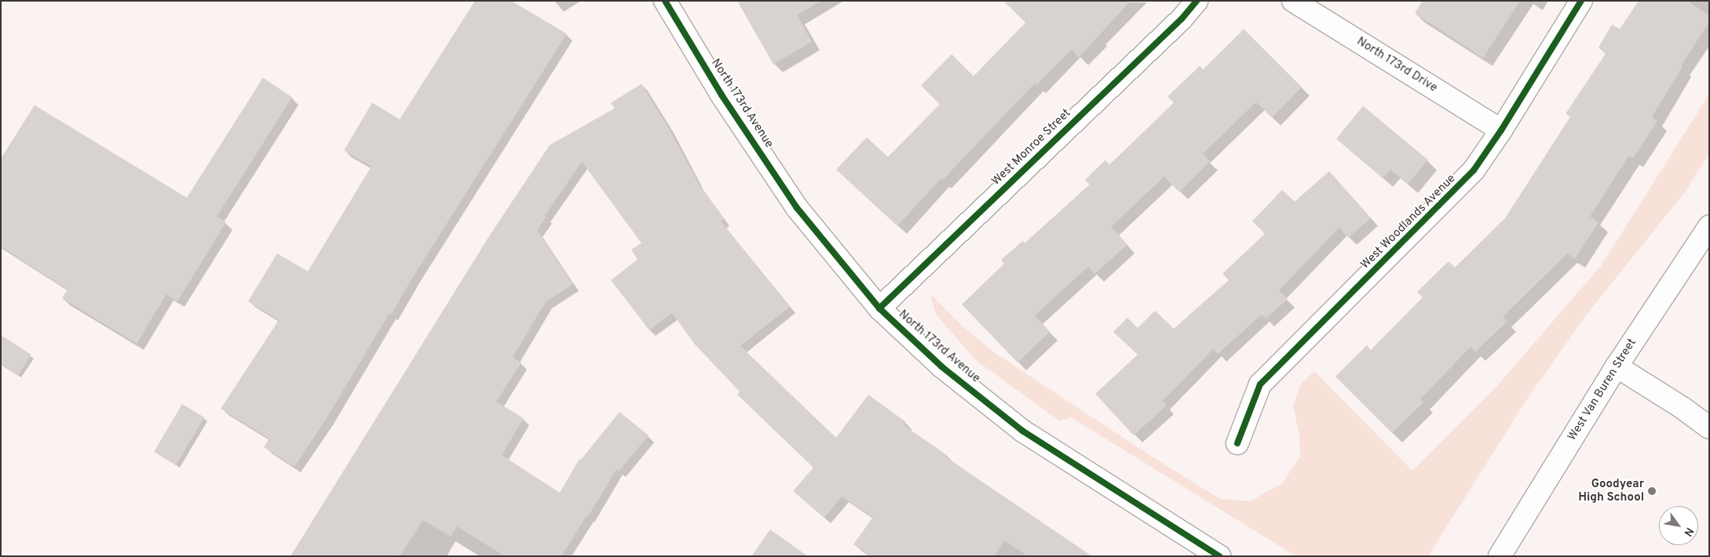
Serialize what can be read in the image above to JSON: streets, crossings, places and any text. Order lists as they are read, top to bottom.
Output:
{
  "streets": {
    "street": [
      "North 173rd Drive",
      "North 173rd Avenue",
      "West Monroe Street",
      "West Woodlands Avenue",
      "West Van Buren Street"
    ]
  },
  "crossings": [
    ["North 173rd Drive", "West Woodlands Avenue"],
    ["North 173rd Avenue", "West Monroe Street"]
  ],
  "places": ["Goodyear High School"],
  "north": "bottom right"
}
